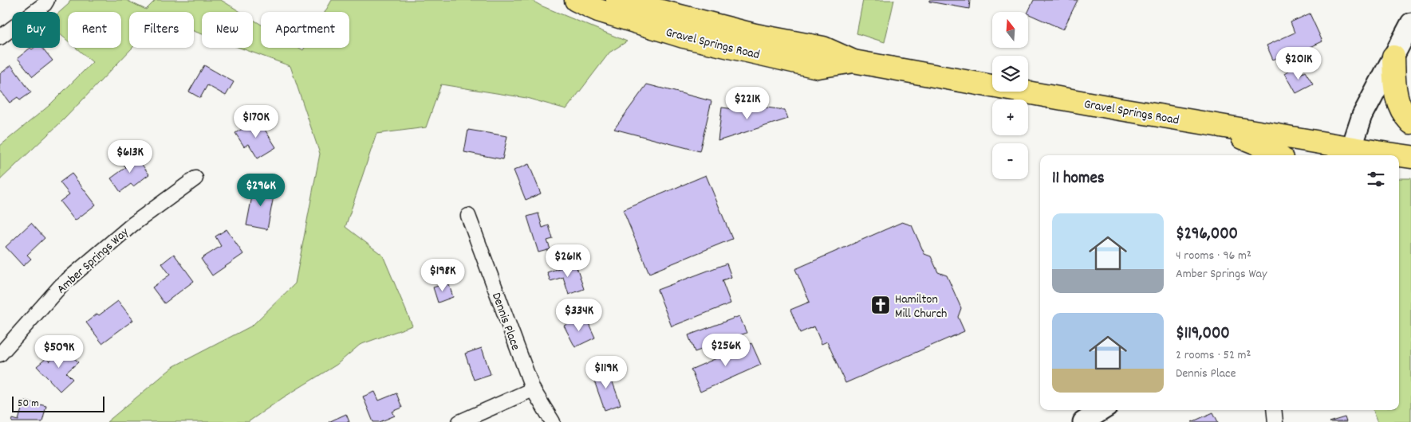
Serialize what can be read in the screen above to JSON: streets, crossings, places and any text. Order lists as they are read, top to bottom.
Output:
{
  "streets": {
    "main road": ["Gravel Springs Road"],
    "street": ["Amber Springs Way", "Dennis Place"]
  },
  "places": {
    "church": ["Hamilton Mill Church"]
  },
  "scale_bar": "50 m",
  "north": "top",
  "page": {
    "map_buttons": ["+", "−"],
    "chip": [
      "Buy",
      "Rent",
      "Filters",
      "New",
      "Apartment"
    ],
    "price": [
      "$201K",
      "$221K",
      "$170K",
      "$613K",
      "$296K",
      "$261K",
      "$198K",
      "$334K",
      "$256K",
      "$509K",
      "$119K"
    ],
    "heading": "11 homes",
    "list": [
      {
        "name": "$296,000",
        "note": "4 rooms · 96 m² · Amber Springs Way"
      },
      {
        "name": "$119,000",
        "note": "2 rooms · 52 m² · Dennis Place"
      }
    ],
    "scale": "50 m"
  }
}
